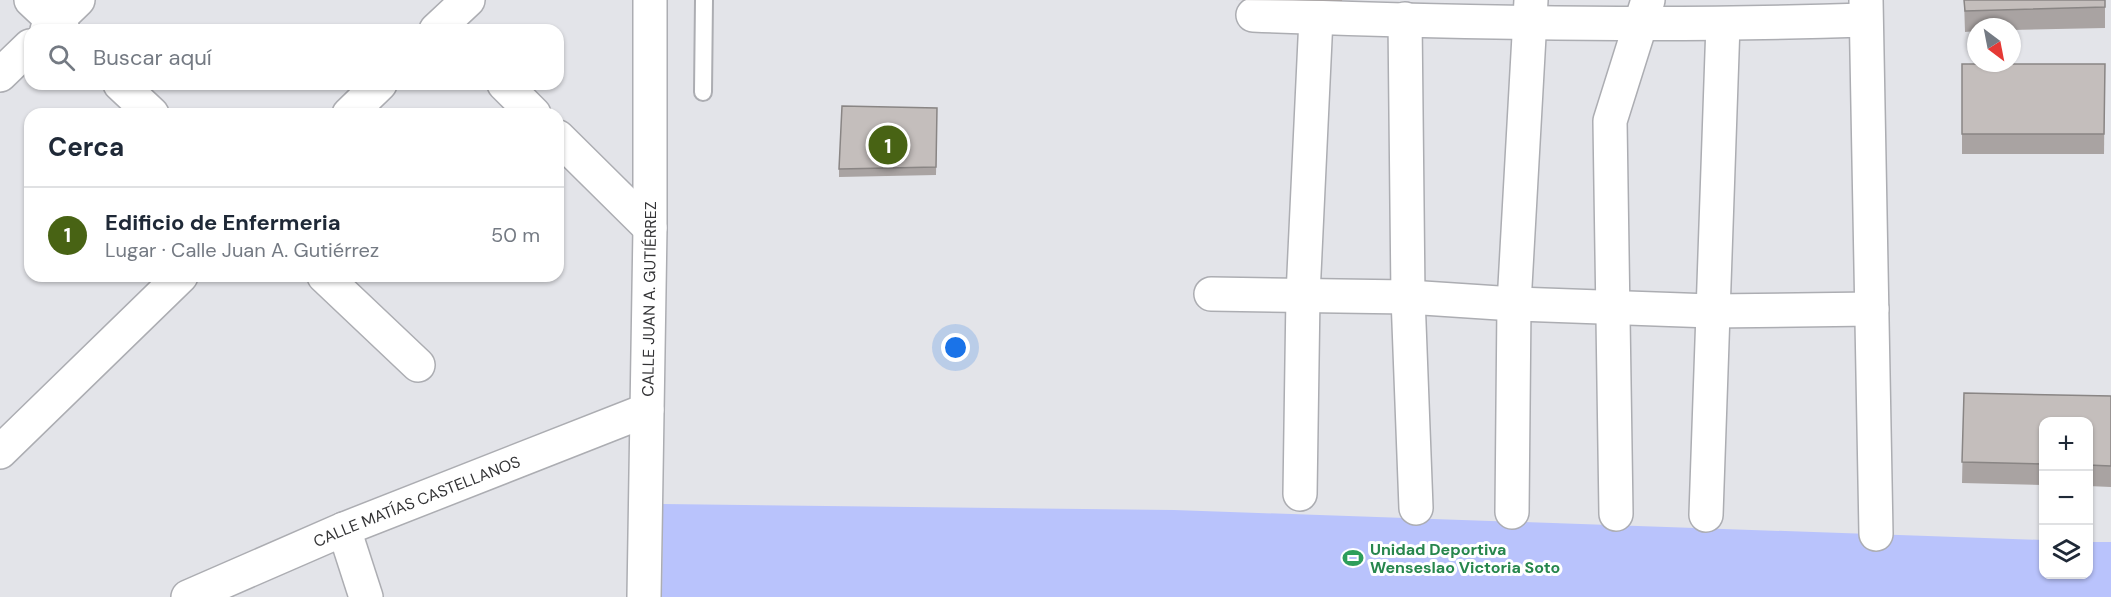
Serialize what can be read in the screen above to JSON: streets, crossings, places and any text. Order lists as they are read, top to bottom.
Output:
{
  "streets": {
    "street": ["CALLE JUAN A. GUTIÉRREZ", "CALLE MATÍAS CASTELLANOS"]
  },
  "crossings": [
    ["CALLE JUAN A. GUTIÉRREZ", "CALLE MATÍAS CASTELLANOS"]
  ],
  "places": {
    "sports": ["Unidad Deportiva Wenseslao Victoria Soto"]
  },
  "north": "bottom right",
  "page": {
    "search": "Buscar aquí",
    "heading": "Cerca",
    "pins": "1",
    "list": [
      {
        "mark": "1",
        "name": "Edificio de Enfermeria",
        "note": "Lugar · Calle Juan A. Gutiérrez",
        "value": "50 m"
      }
    ],
    "map_buttons": ["+", "−"]
  }
}
